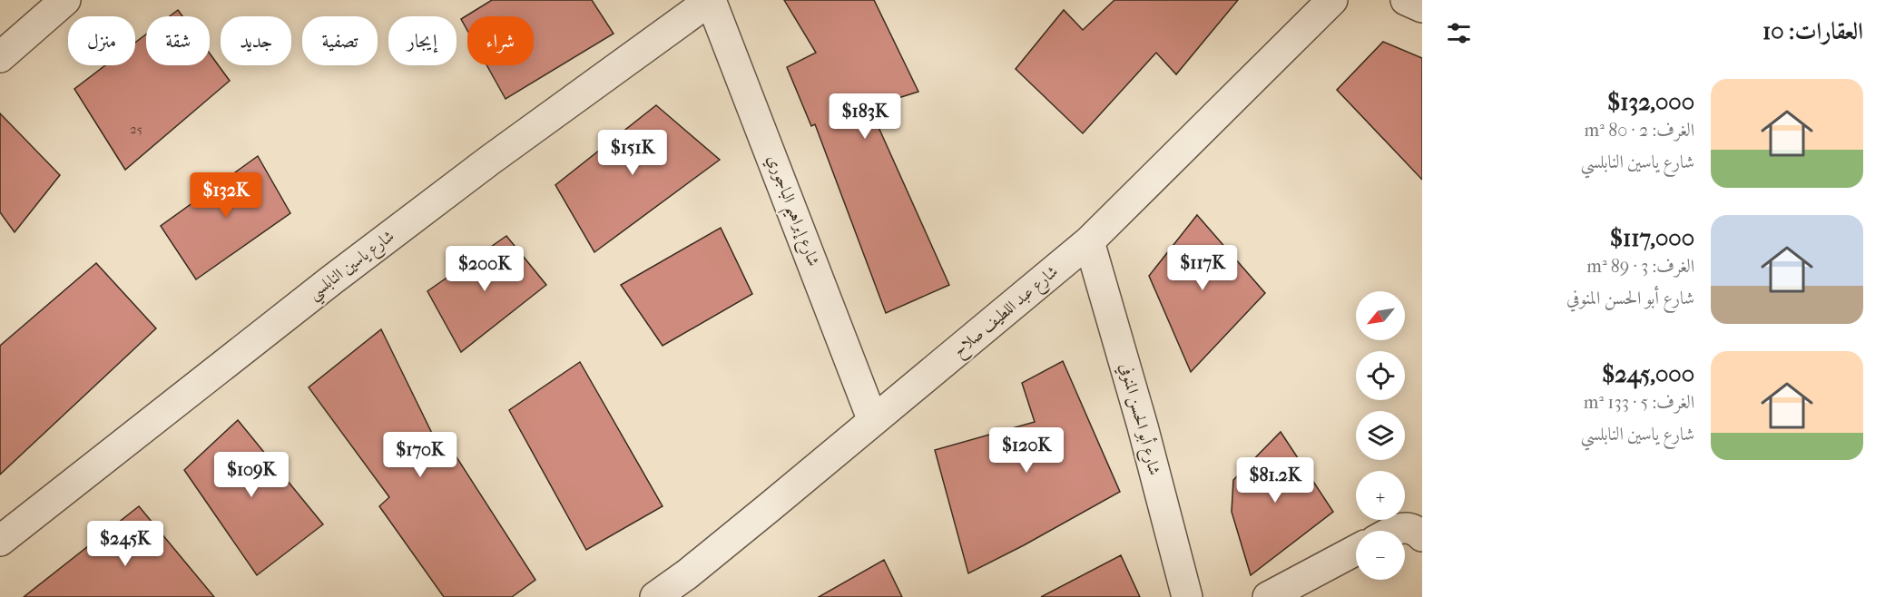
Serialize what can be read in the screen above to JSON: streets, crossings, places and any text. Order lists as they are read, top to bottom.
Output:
{
  "streets": {
    "street": [
      "شارع إبراهيم الباجوري",
      "شارع ياسين النابلسي",
      "شارع عبد اللطيف صلاح",
      "شارع أبو الحسن المنوفي"
    ]
  },
  "crossings": [
    ["شارع إبراهيم الباجوري", "شارع ياسين النابلسي"],
    ["شارع إبراهيم الباجوري", "شارع عبد اللطيف صلاح"],
    ["شارع عبد اللطيف صلاح", "شارع أبو الحسن المنوفي"]
  ],
  "house_numbers": ["25"],
  "north": "bottom left",
  "page": {
    "heading": "العقارات: 10",
    "chip": [
      "شراء",
      "إيجار",
      "تصفية",
      "جديد",
      "شقة",
      "منزل"
    ],
    "list": [
      {
        "name": "$132,000",
        "note": "الغرف: 2 · 80 m² · شارع ياسين النابلسي"
      },
      {
        "name": "$117,000",
        "note": "الغرف: 3 · 89 m² · شارع أبو الحسن المنوفي"
      },
      {
        "name": "$245,000",
        "note": "الغرف: 5 · 133 m² · شارع ياسين النابلسي"
      }
    ],
    "price": [
      "$183K",
      "$151K",
      "$132K",
      "$117K",
      "$200K",
      "$120K",
      "$170K",
      "$109K",
      "$81.2K",
      "$245K"
    ],
    "map_buttons": ["+", "−"]
  }
}
